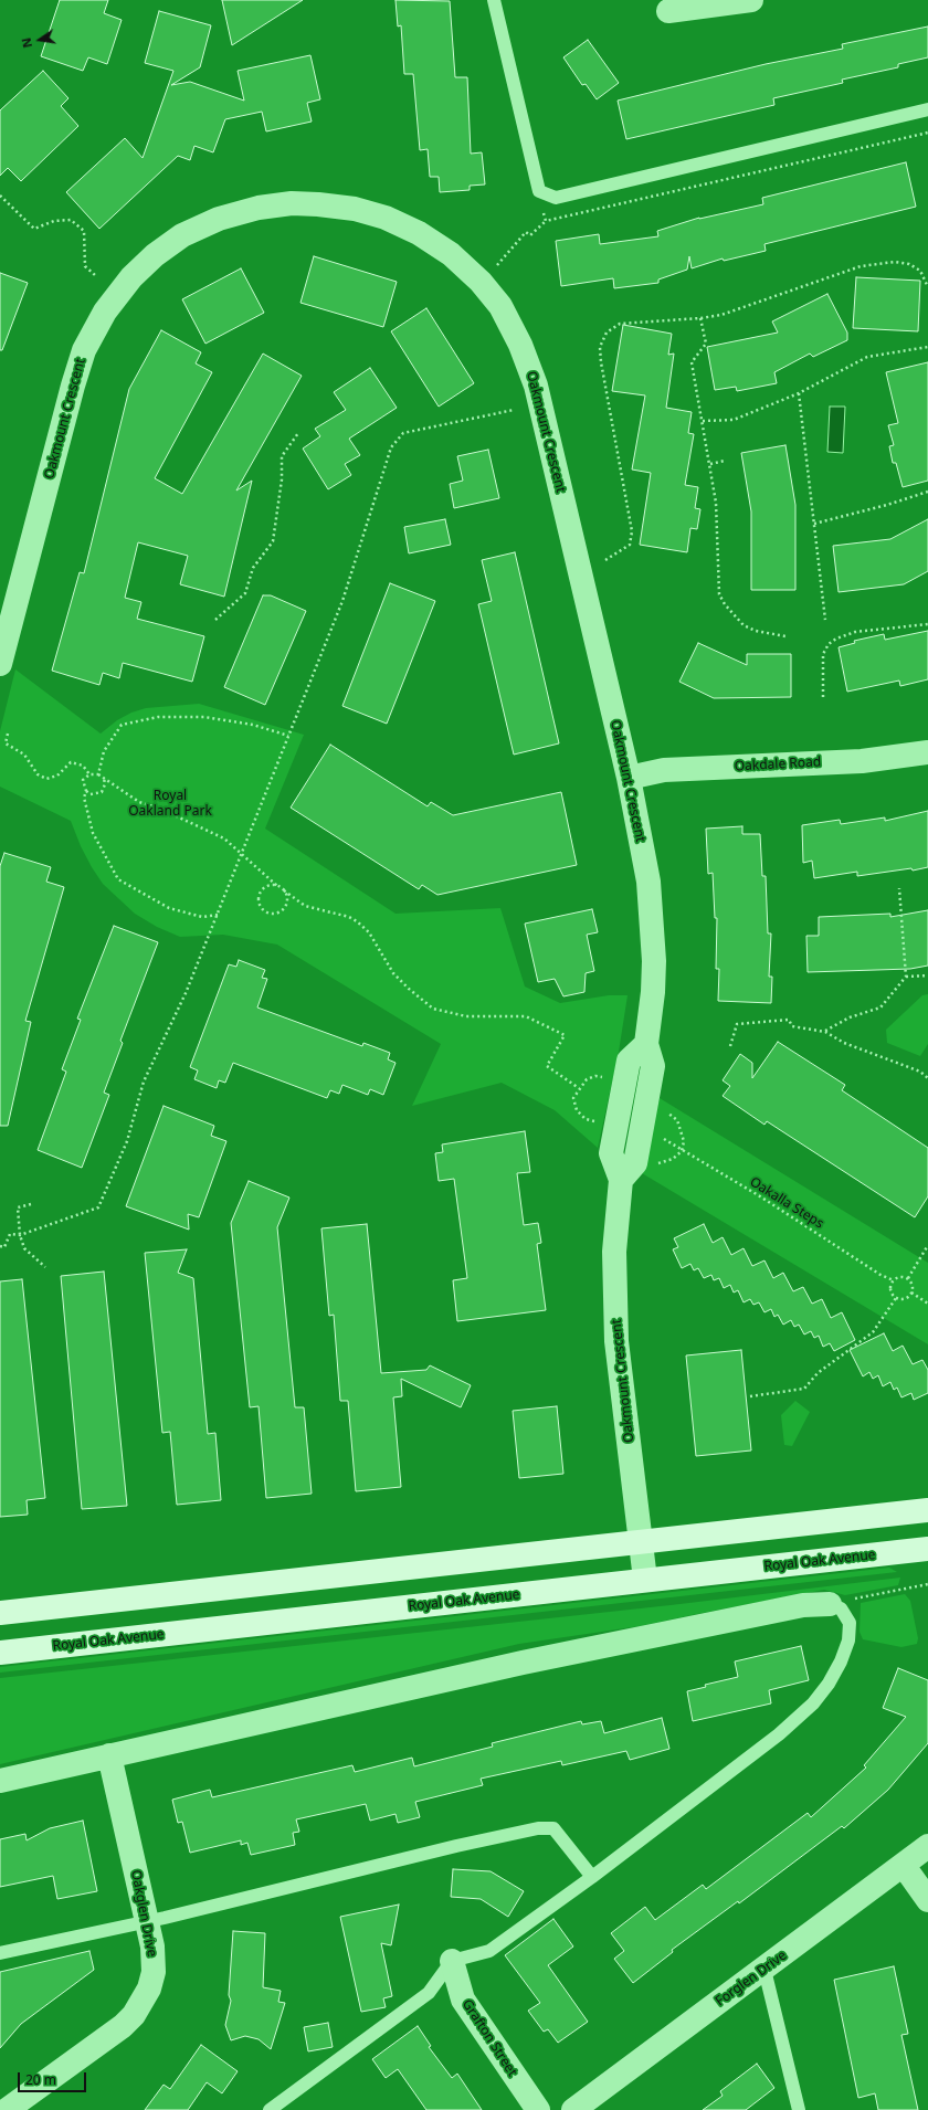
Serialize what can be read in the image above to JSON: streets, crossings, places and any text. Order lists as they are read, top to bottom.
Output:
{
  "streets": {
    "main road": ["Royal Oak Avenue"],
    "street": [
      "Oakmount Crescent",
      "Oakdale Road",
      "Oakglen Drive",
      "Forglen Drive",
      "Grafton Street"
    ],
    "path": ["Oakalla Steps"]
  },
  "crossings": [
    ["Oakmount Crescent", "Oakdale Road"],
    ["Oakmount Crescent", "Royal Oak Avenue"]
  ],
  "parks": ["Royal Oakland Park"],
  "scale_bar": "20 m",
  "north": "left"
}
